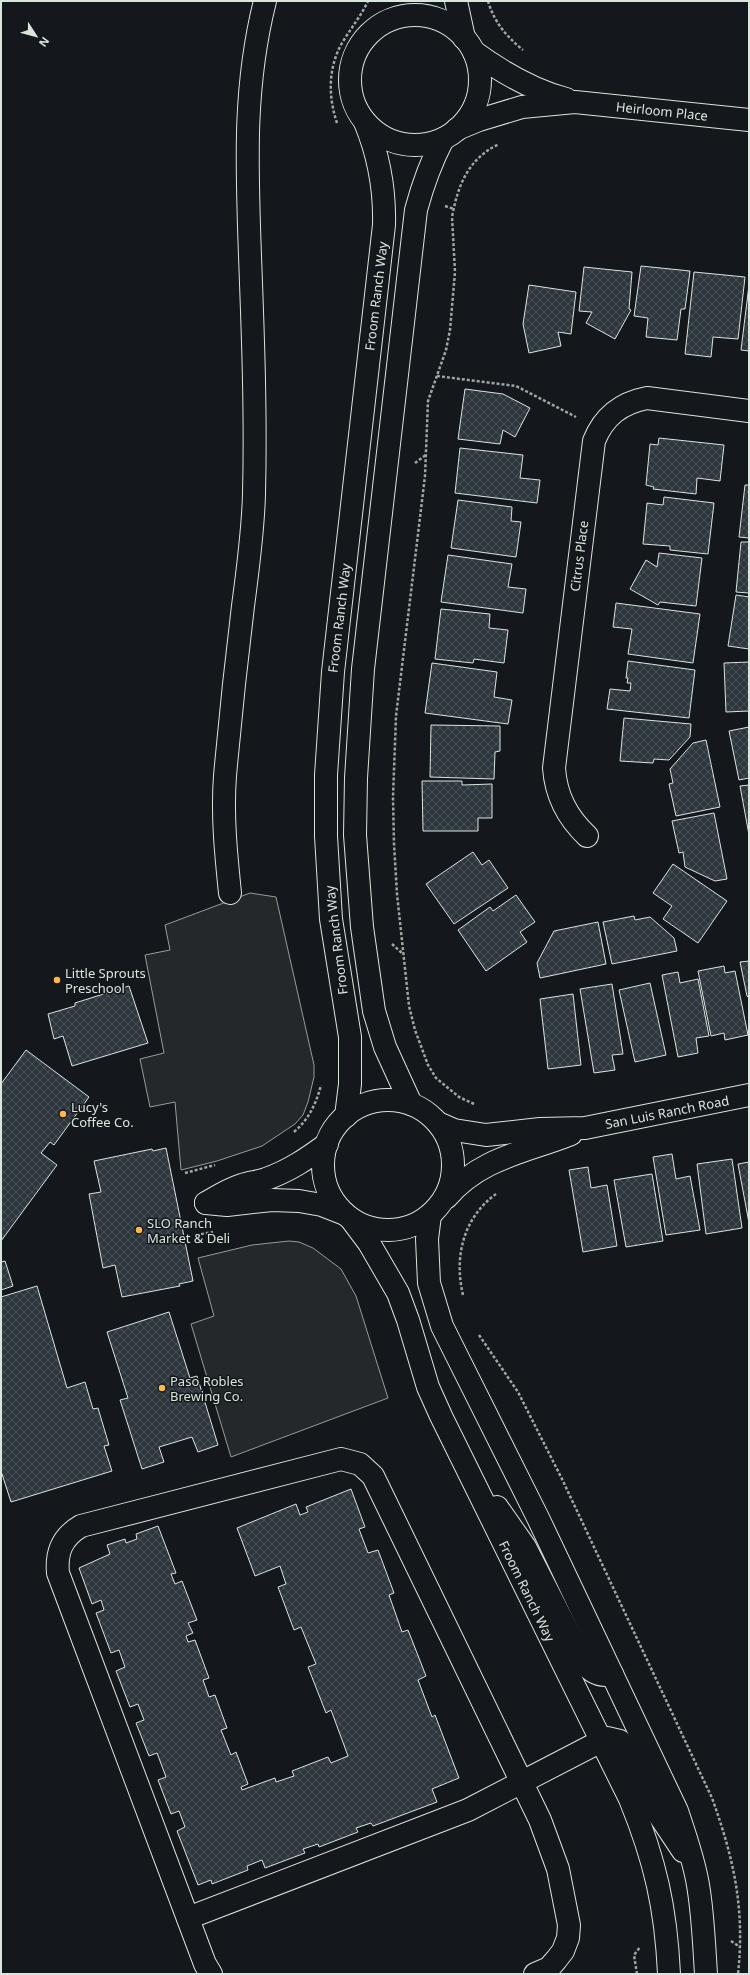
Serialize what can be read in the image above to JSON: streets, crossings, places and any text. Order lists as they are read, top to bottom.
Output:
{
  "streets": {
    "street": [
      "Heirloom Place",
      "Froom Ranch Way",
      "Citrus Place",
      "San Luis Ranch Road"
    ]
  },
  "crossings": [
    ["Heirloom Place", "Froom Ranch Way"],
    ["Froom Ranch Way", "San Luis Ranch Road"]
  ],
  "places": [
    "Little Sprouts Preschool",
    "Lucy's Coffee Co.",
    "SLO Ranch Market & Deli",
    "Paso Robles Brewing Co."
  ],
  "north": "bottom right"
}
